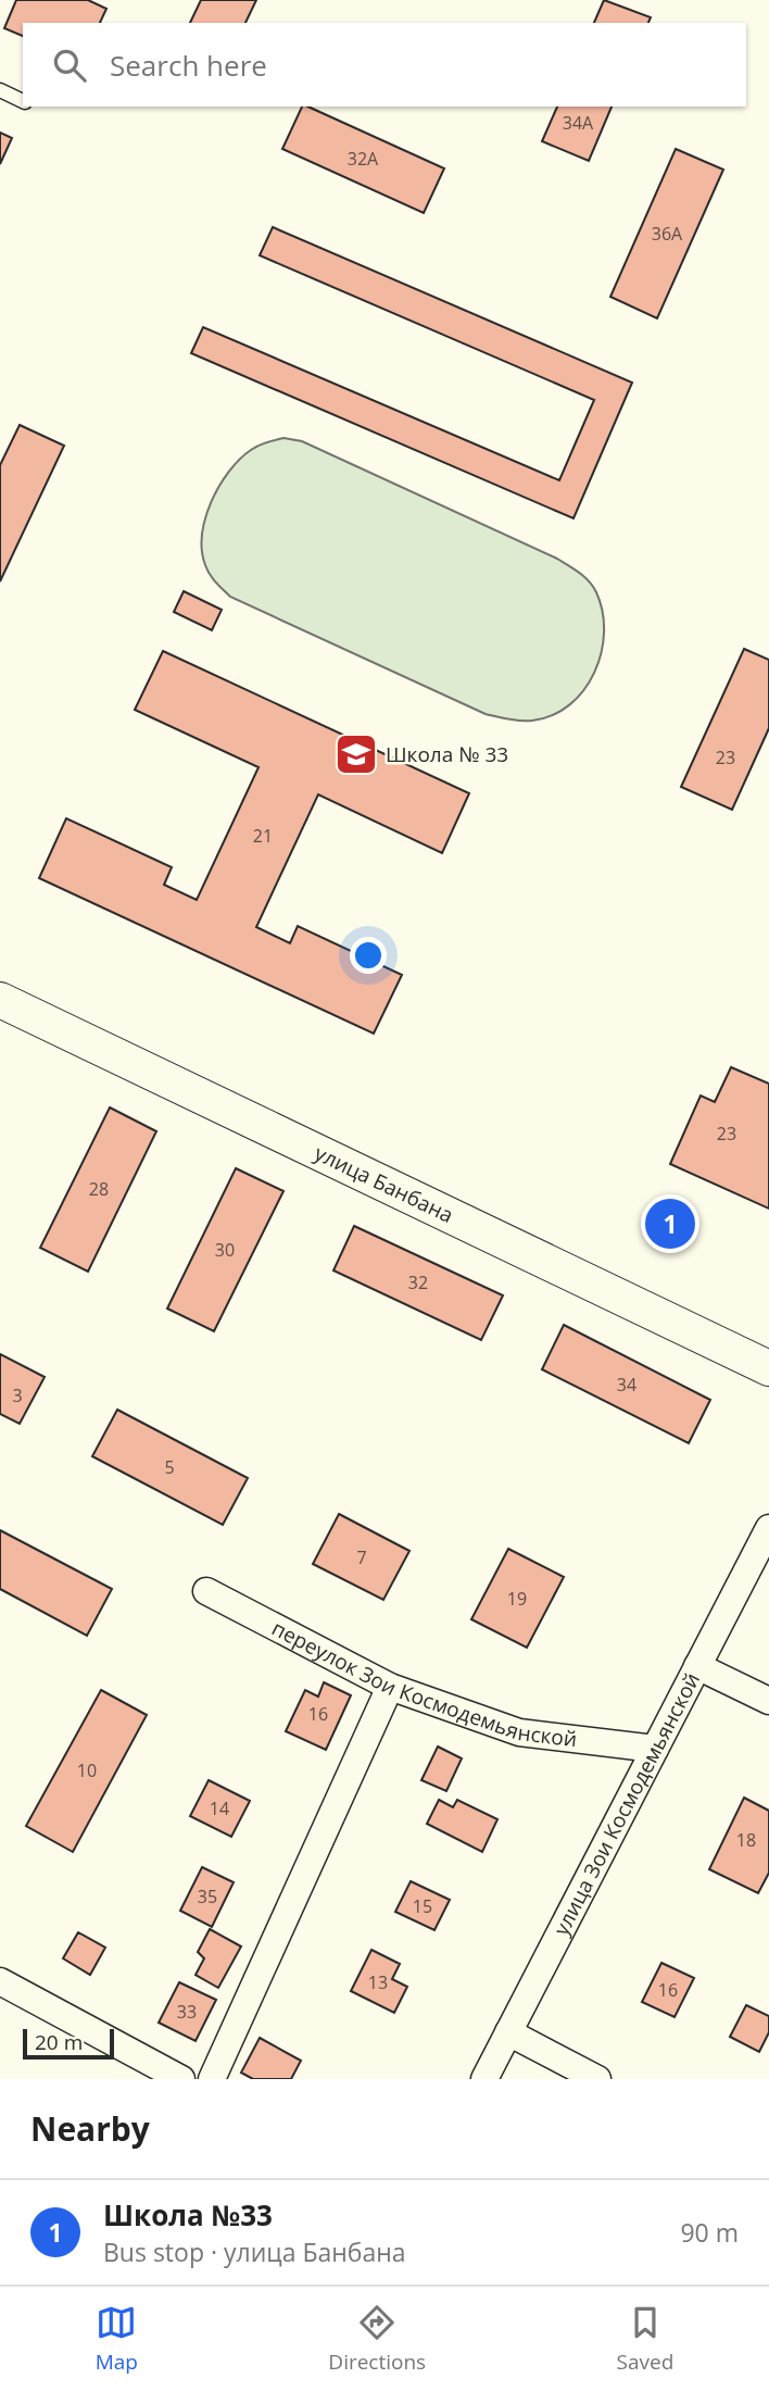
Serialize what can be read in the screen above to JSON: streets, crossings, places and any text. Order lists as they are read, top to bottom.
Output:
{
  "streets": {
    "street": ["улица Банбана", "переулок Зои Космодемьянской", "улица Зои Космодемьянской"]
  },
  "crossings": [
    ["переулок Зои Космодемьянской", "улица Зои Космодемьянской"]
  ],
  "places": {
    "school or university": ["Школа № 33"]
  },
  "house_numbers": [
    "34А",
    "32А",
    "36А",
    "23",
    "21",
    "23",
    "28",
    "30",
    "32",
    "34",
    "3",
    "5",
    "7",
    "19",
    "16",
    "10",
    "14",
    "18",
    "35",
    "15",
    "13",
    "16",
    "33"
  ],
  "scale_bar": "20 m",
  "page": {
    "search": "Search here",
    "pins": "1",
    "scale": "20 m",
    "heading": "Nearby",
    "list": [
      {
        "mark": "1",
        "name": "Школа №33",
        "note": "Bus stop · улица Банбана",
        "value": "90 m"
      }
    ],
    "nav": ["Map", "Directions", "Saved"]
  }
}
